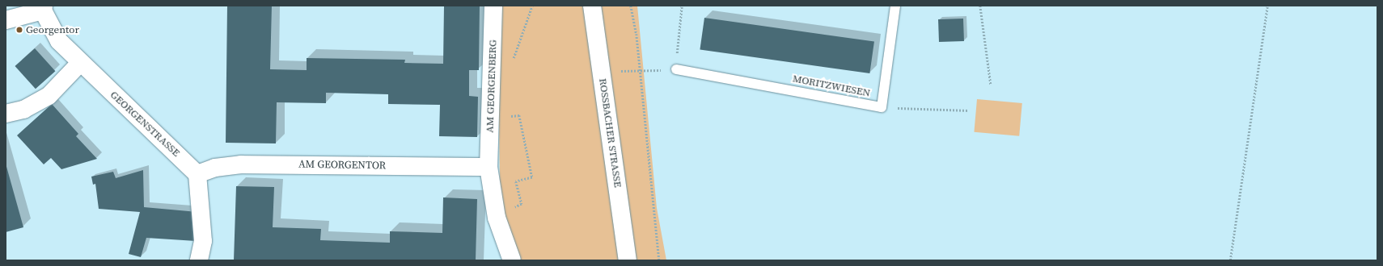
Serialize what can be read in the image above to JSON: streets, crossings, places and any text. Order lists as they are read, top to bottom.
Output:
{
  "streets": {
    "street": [
      "AM GEORGENBERG",
      "GEORGENSTRASSE",
      "ROSSBACHER STRASSE",
      "AM GEORGENTOR"
    ],
    "lane": ["MORITZWIESEN"]
  },
  "crossings": [
    ["AM GEORGENBERG", "AM GEORGENTOR"],
    ["GEORGENSTRASSE", "AM GEORGENTOR"]
  ],
  "places": ["Georgentor"]
}
